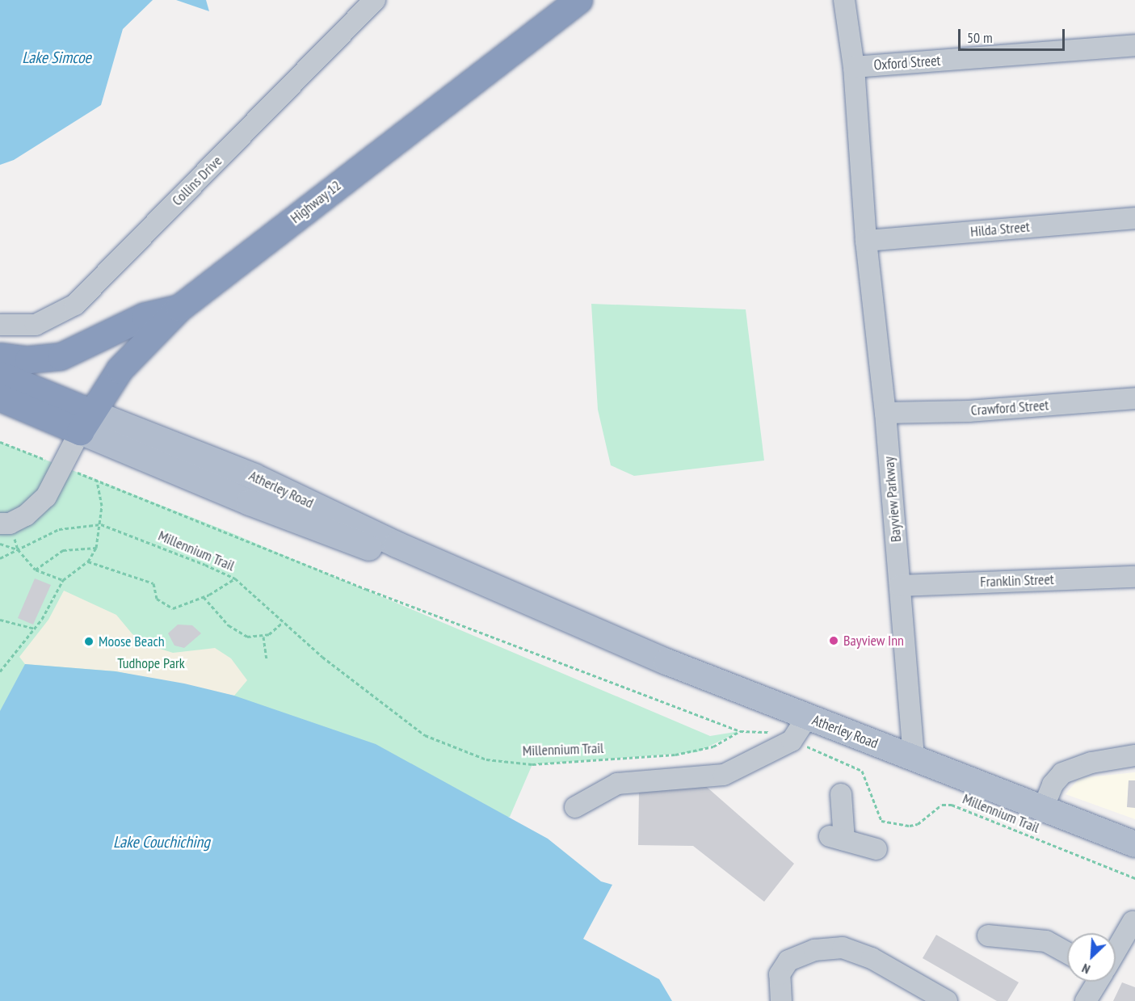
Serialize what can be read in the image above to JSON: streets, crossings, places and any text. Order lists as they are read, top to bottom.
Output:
{
  "streets": {
    "highway": ["Highway 12", "Atherley Road"],
    "street": [
      "Oxford Street",
      "Collins Drive",
      "Hilda Street",
      "Crawford Street",
      "Bayview Parkway",
      "Franklin Street"
    ],
    "path": ["Millennium Trail"]
  },
  "crossings": [
    ["Oxford Street", "Bayview Parkway"],
    ["Highway 12", "Atherley Road"],
    ["Hilda Street", "Bayview Parkway"],
    ["Crawford Street", "Bayview Parkway"],
    ["Atherley Road", "Bayview Parkway"],
    ["Bayview Parkway", "Franklin Street"]
  ],
  "water": ["Lake Simcoe", "Lake Couchiching"],
  "parks": ["Tudhope Park"],
  "places": ["Bayview Inn", "Moose Beach"],
  "scale_bar": "50 m",
  "north": "bottom left"
}
